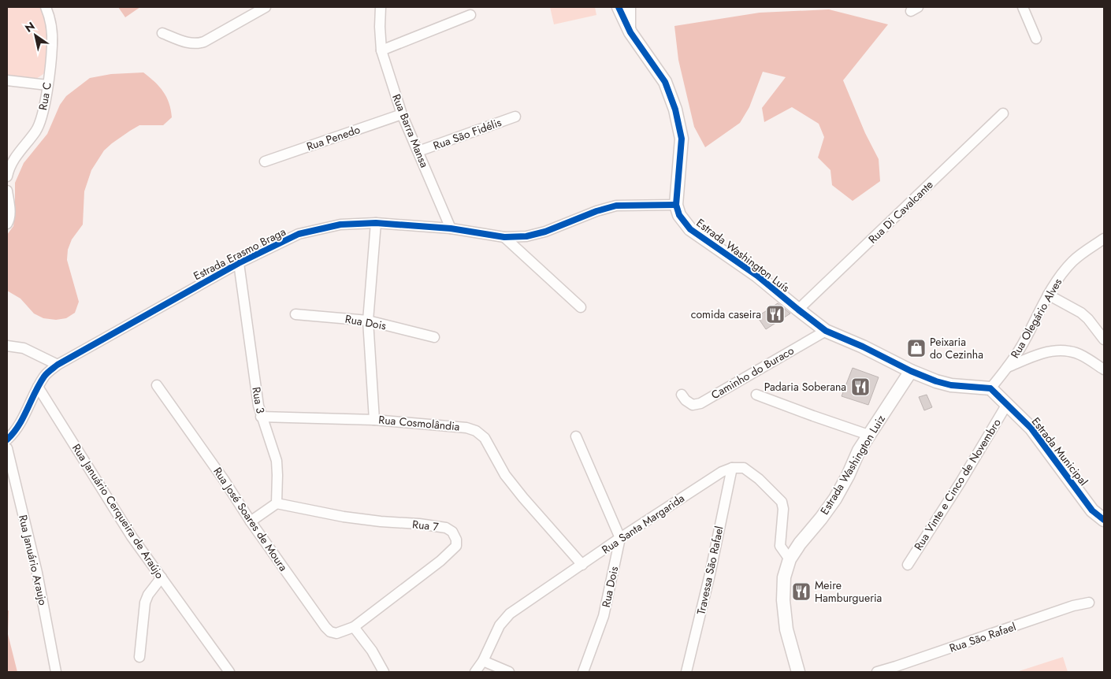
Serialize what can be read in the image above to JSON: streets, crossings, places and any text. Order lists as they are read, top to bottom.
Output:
{
  "streets": {
    "street": [
      "Rua C",
      "Rua Barra Mansa",
      "Rua São Fidélis",
      "Rua Penedo",
      "Rua Di Cavalcante",
      "Estrada Erasmo Braga",
      "Estrada Washington Luís",
      "Rua Olegário Alves",
      "Rua Dois",
      "Caminho do Buraco",
      "Rua 3",
      "Rua Cosmolândia",
      "Estrada Municipal",
      "Estrada Washington Luiz",
      "Rua Vinte e Cinco de Novembro",
      "Rua Januário Cerqueira de Araújo",
      "Rua José Soares de Moura",
      "Rua Santa Margarida",
      "Rua 7",
      "Rua Januário Araujo",
      "Travessa São Rafael",
      "Rua São Rafael"
    ]
  },
  "crossings": [
    ["Rua Barra Mansa", "Rua São Fidélis"],
    ["Rua Barra Mansa", "Rua Penedo"],
    ["Rua Barra Mansa", "Estrada Erasmo Braga"],
    ["Rua Di Cavalcante", "Estrada Washington Luís"],
    ["Estrada Erasmo Braga", "Estrada Washington Luís"],
    ["Estrada Erasmo Braga", "Rua 3"],
    ["Estrada Erasmo Braga", "Rua Januário Cerqueira de Araújo"],
    ["Estrada Washington Luís", "Caminho do Buraco"],
    ["Estrada Washington Luís", "Estrada Washington Luiz"],
    ["Rua Olegário Alves", "Estrada Municipal"],
    ["Rua Dois", "Rua Santa Margarida"],
    ["Rua 3", "Rua Cosmolândia"],
    ["Rua 3", "Rua 7"],
    ["Rua Cosmolândia", "Rua Santa Margarida"],
    ["Estrada Municipal", "Rua Vinte e Cinco de Novembro"],
    ["Rua José Soares de Moura", "Rua 7"],
    ["Rua Santa Margarida", "Travessa São Rafael"]
  ],
  "places": {
    "restaurant": ["comida caseira", "Padaria Soberana", "Meire Hamburgueria"],
    "shop": ["Peixaria do Cezinha"]
  },
  "north": "top left"
}
